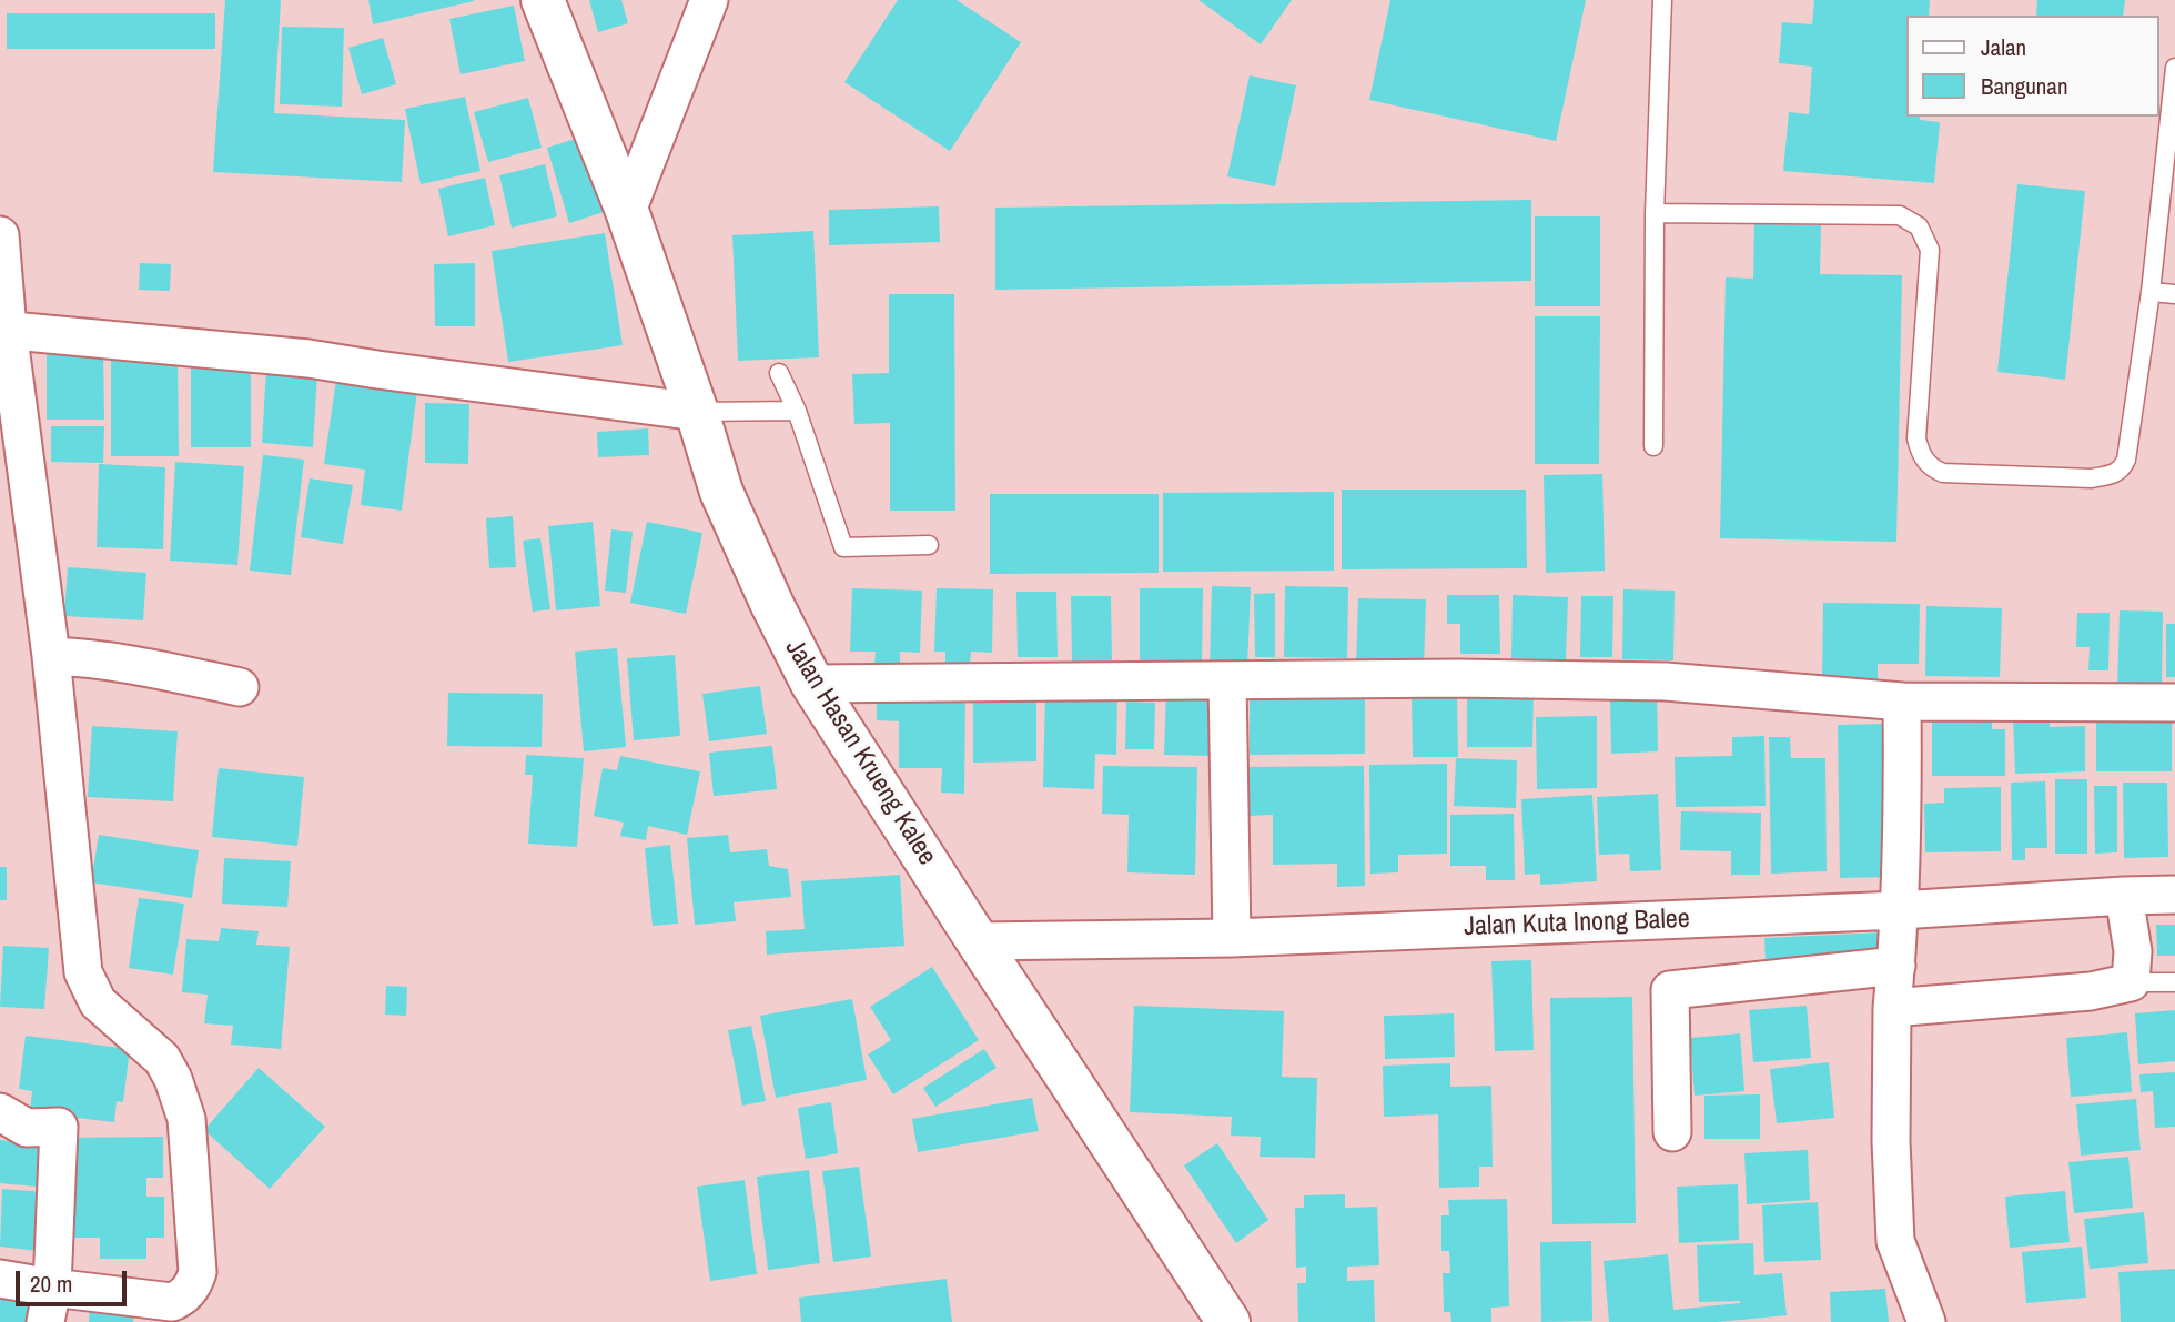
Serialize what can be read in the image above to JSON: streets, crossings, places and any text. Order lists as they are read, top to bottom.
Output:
{
  "streets": {
    "street": ["Jalan Hasan Krueng Kalee", "Jalan Kuta Inong Balee"]
  },
  "crossings": [
    ["Jalan Hasan Krueng Kalee", "Jalan Kuta Inong Balee"]
  ],
  "legend": ["Jalan", "Bangunan"],
  "scale_bar": "20 m"
}
